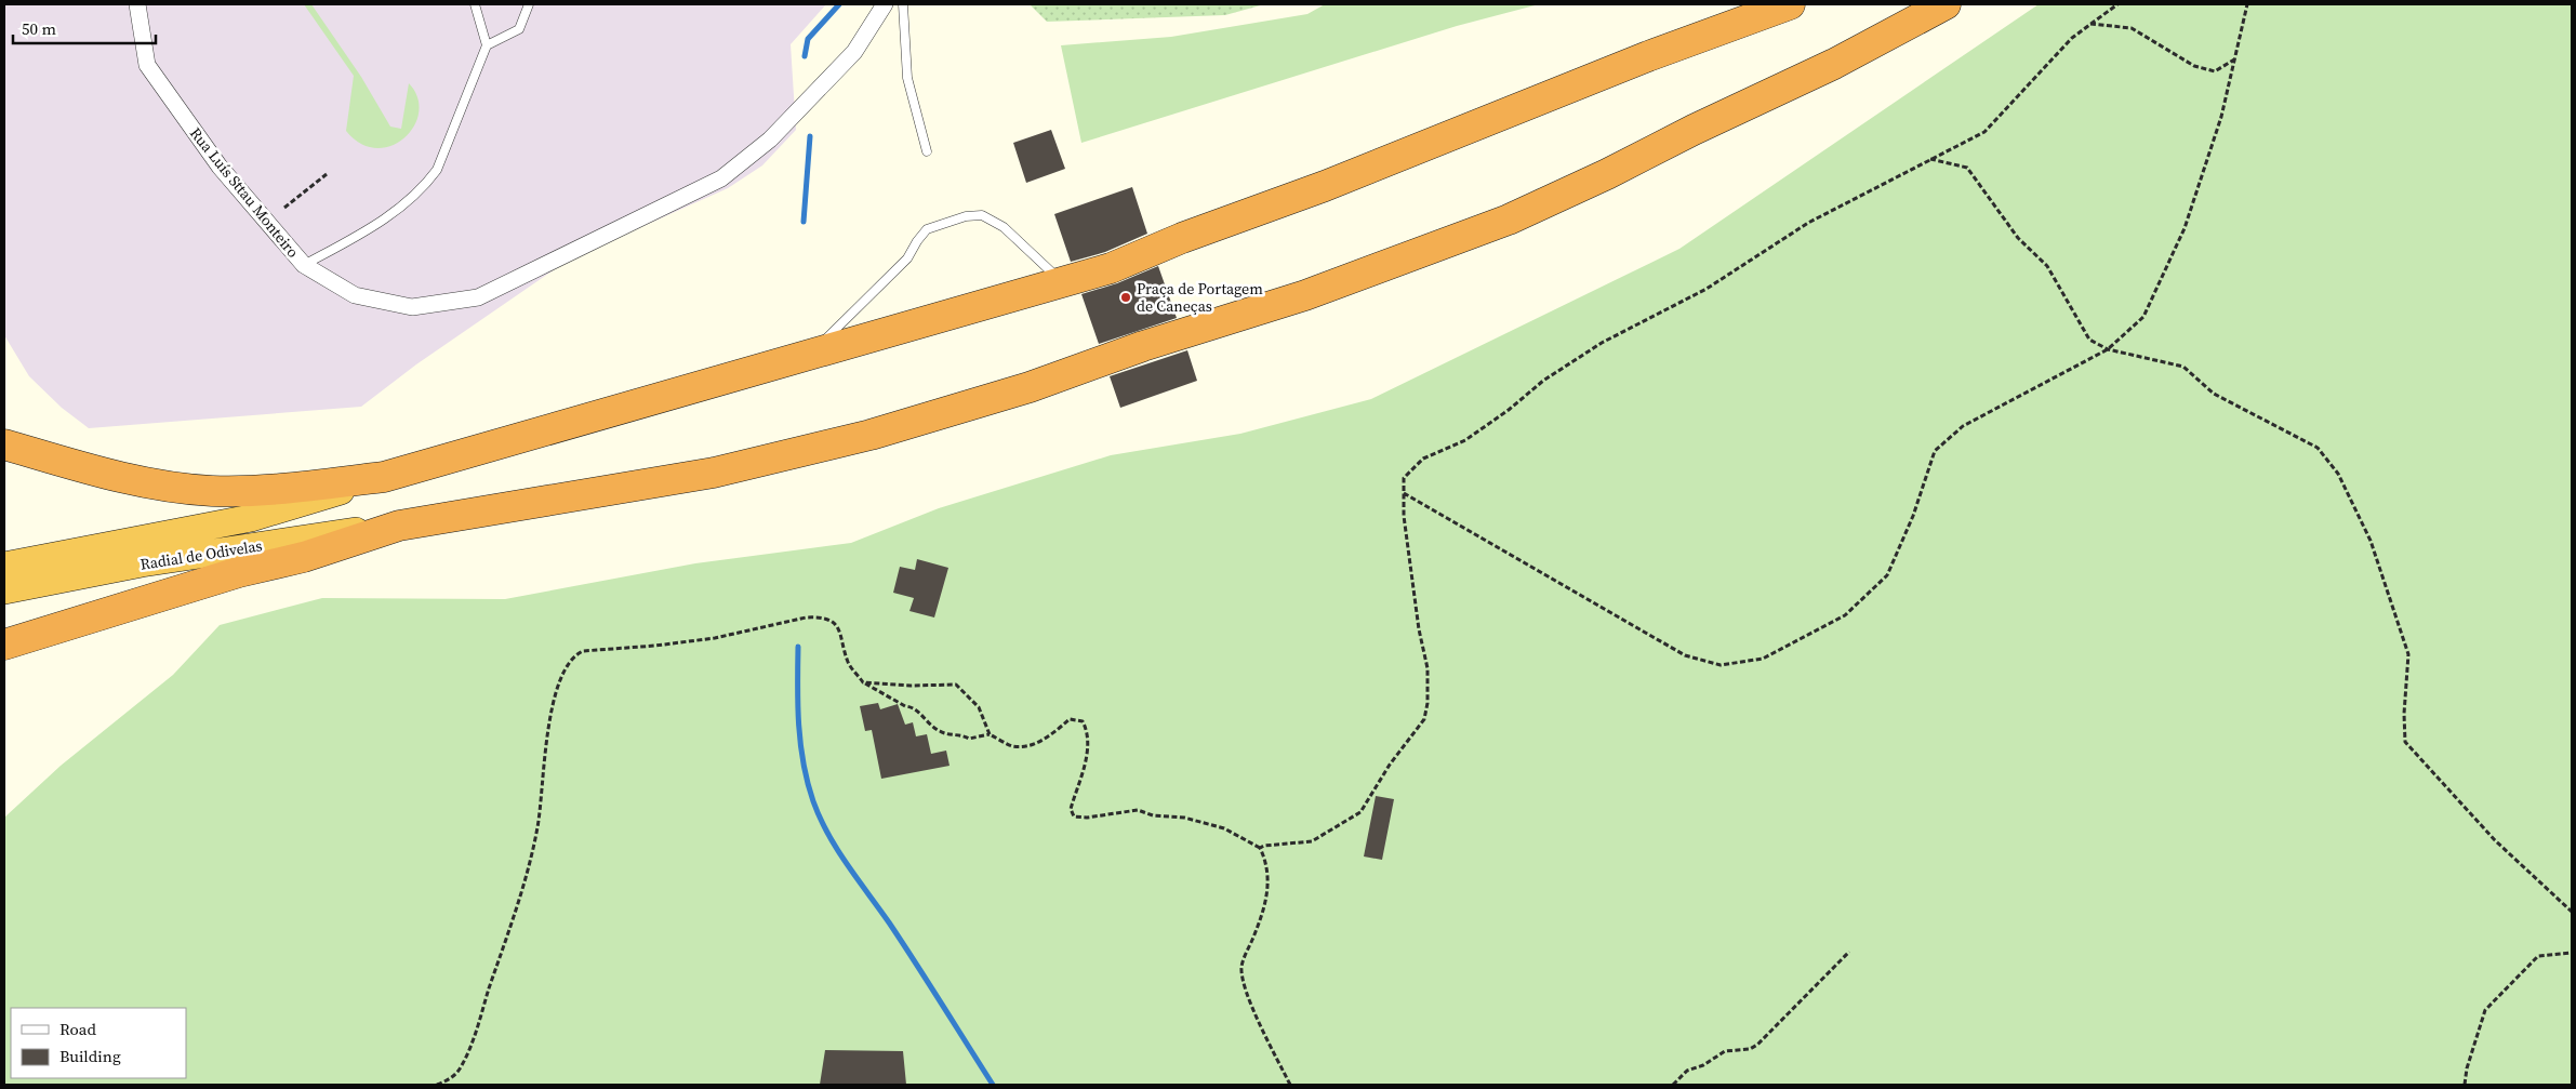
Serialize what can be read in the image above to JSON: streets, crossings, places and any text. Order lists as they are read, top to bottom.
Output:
{
  "streets": {
    "highway": ["Radial de Odivelas"],
    "street": ["Rua Luís Sttau Monteiro"]
  },
  "places": ["Praça de Portagem de Caneças"],
  "legend": ["Road", "Building"],
  "scale_bar": "50 m"
}
